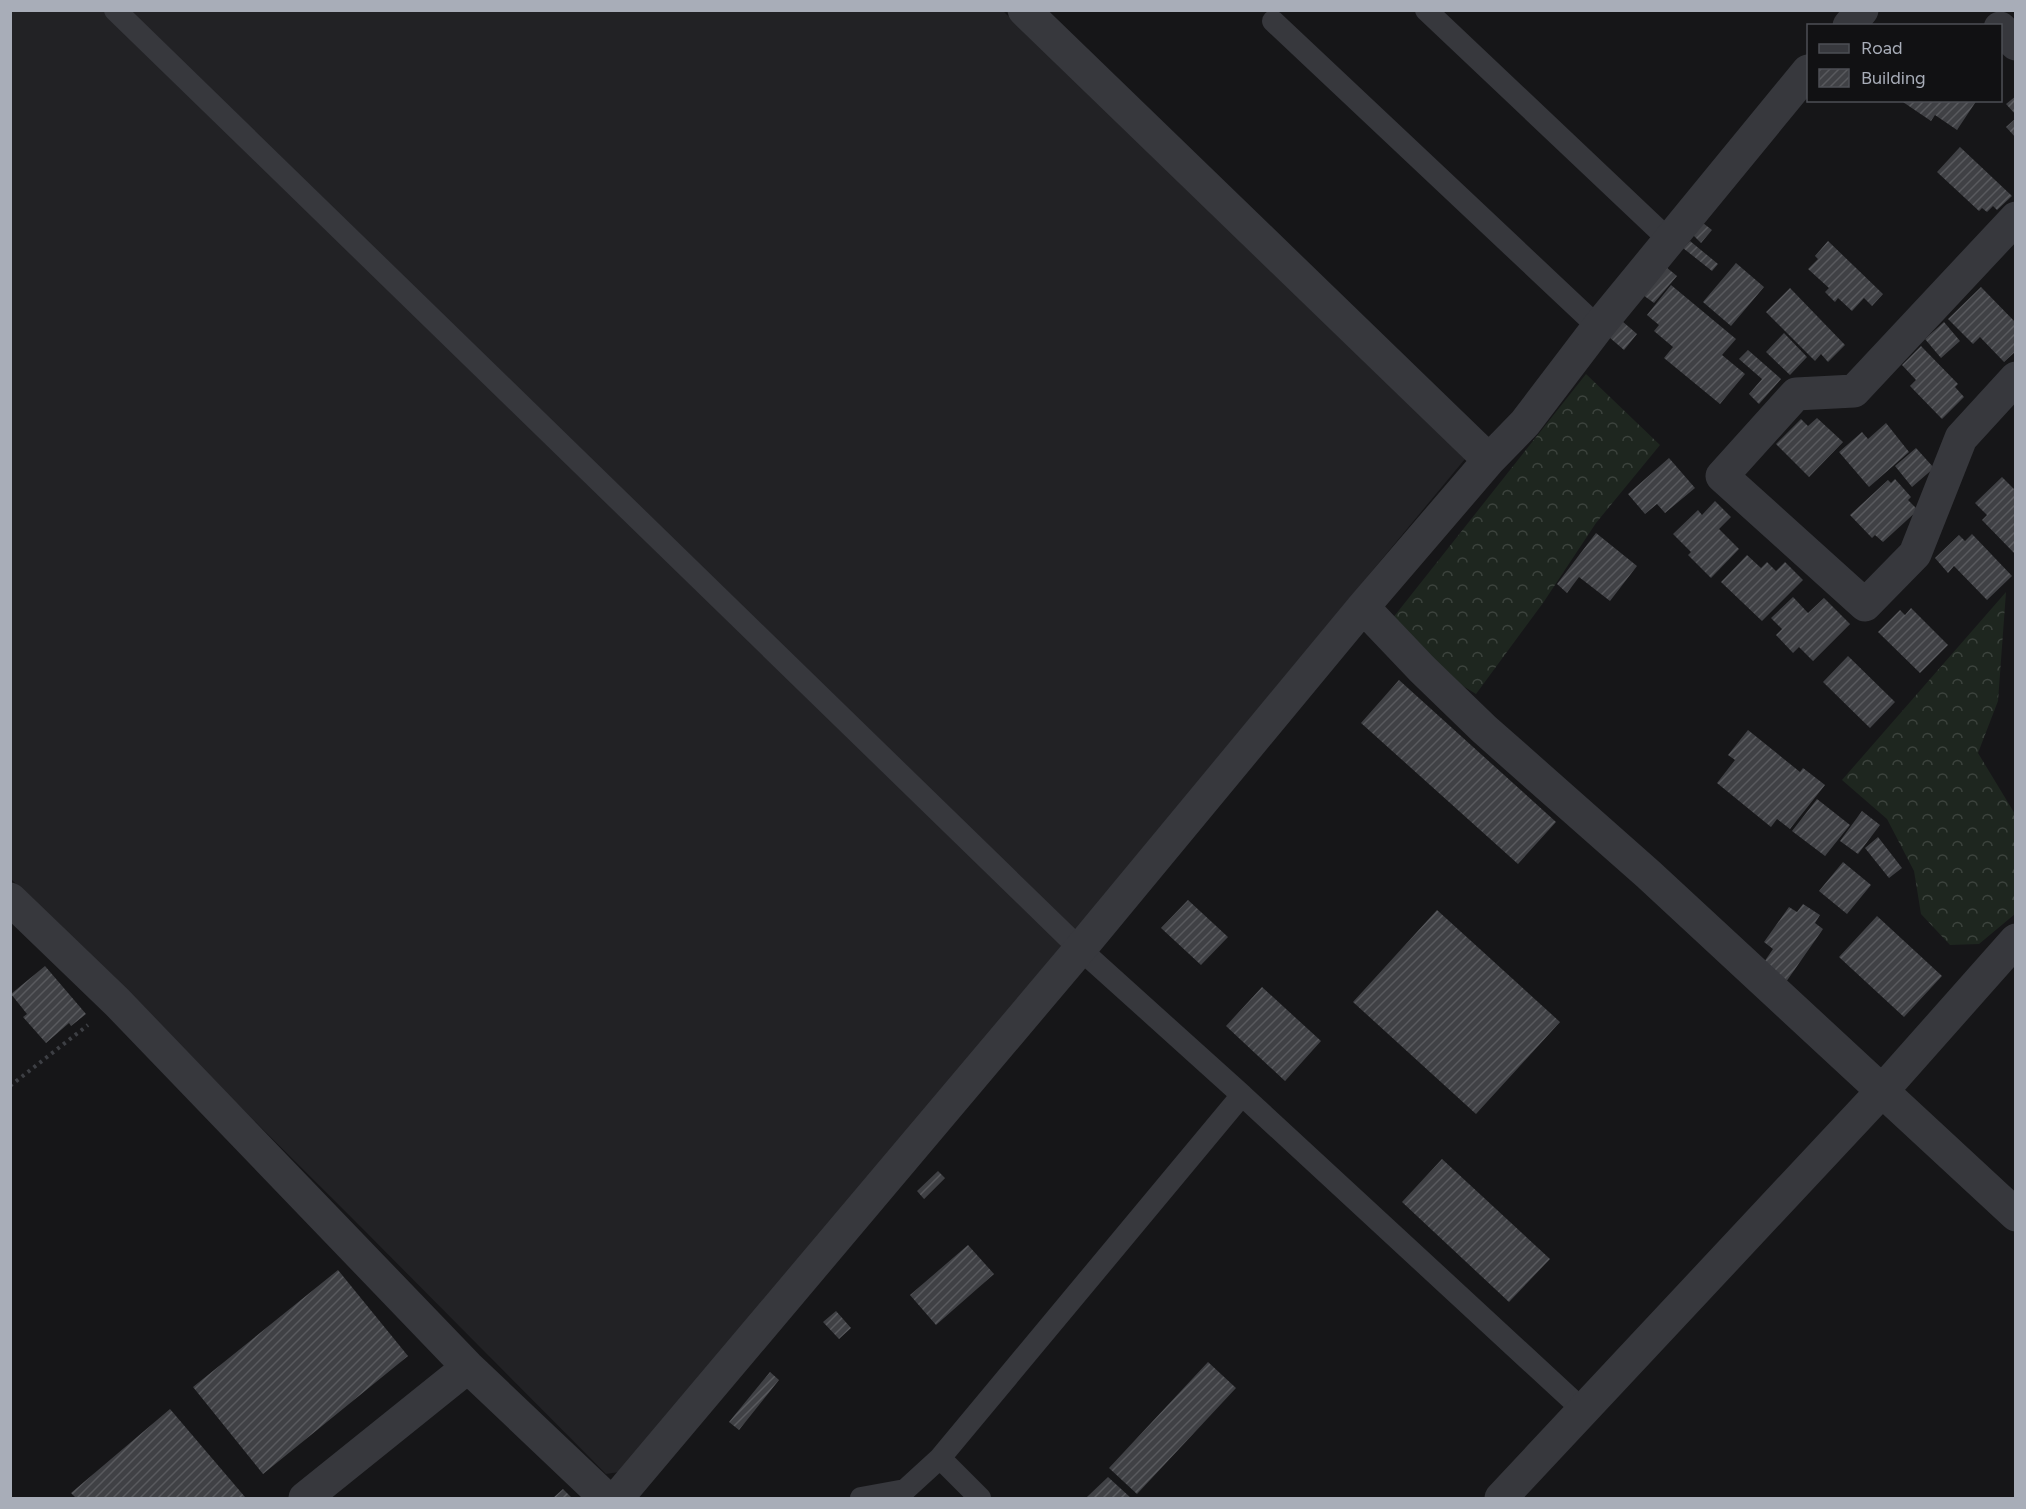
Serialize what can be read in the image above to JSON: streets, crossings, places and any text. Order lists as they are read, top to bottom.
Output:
{
  "legend": ["Road", "Building"]
}
